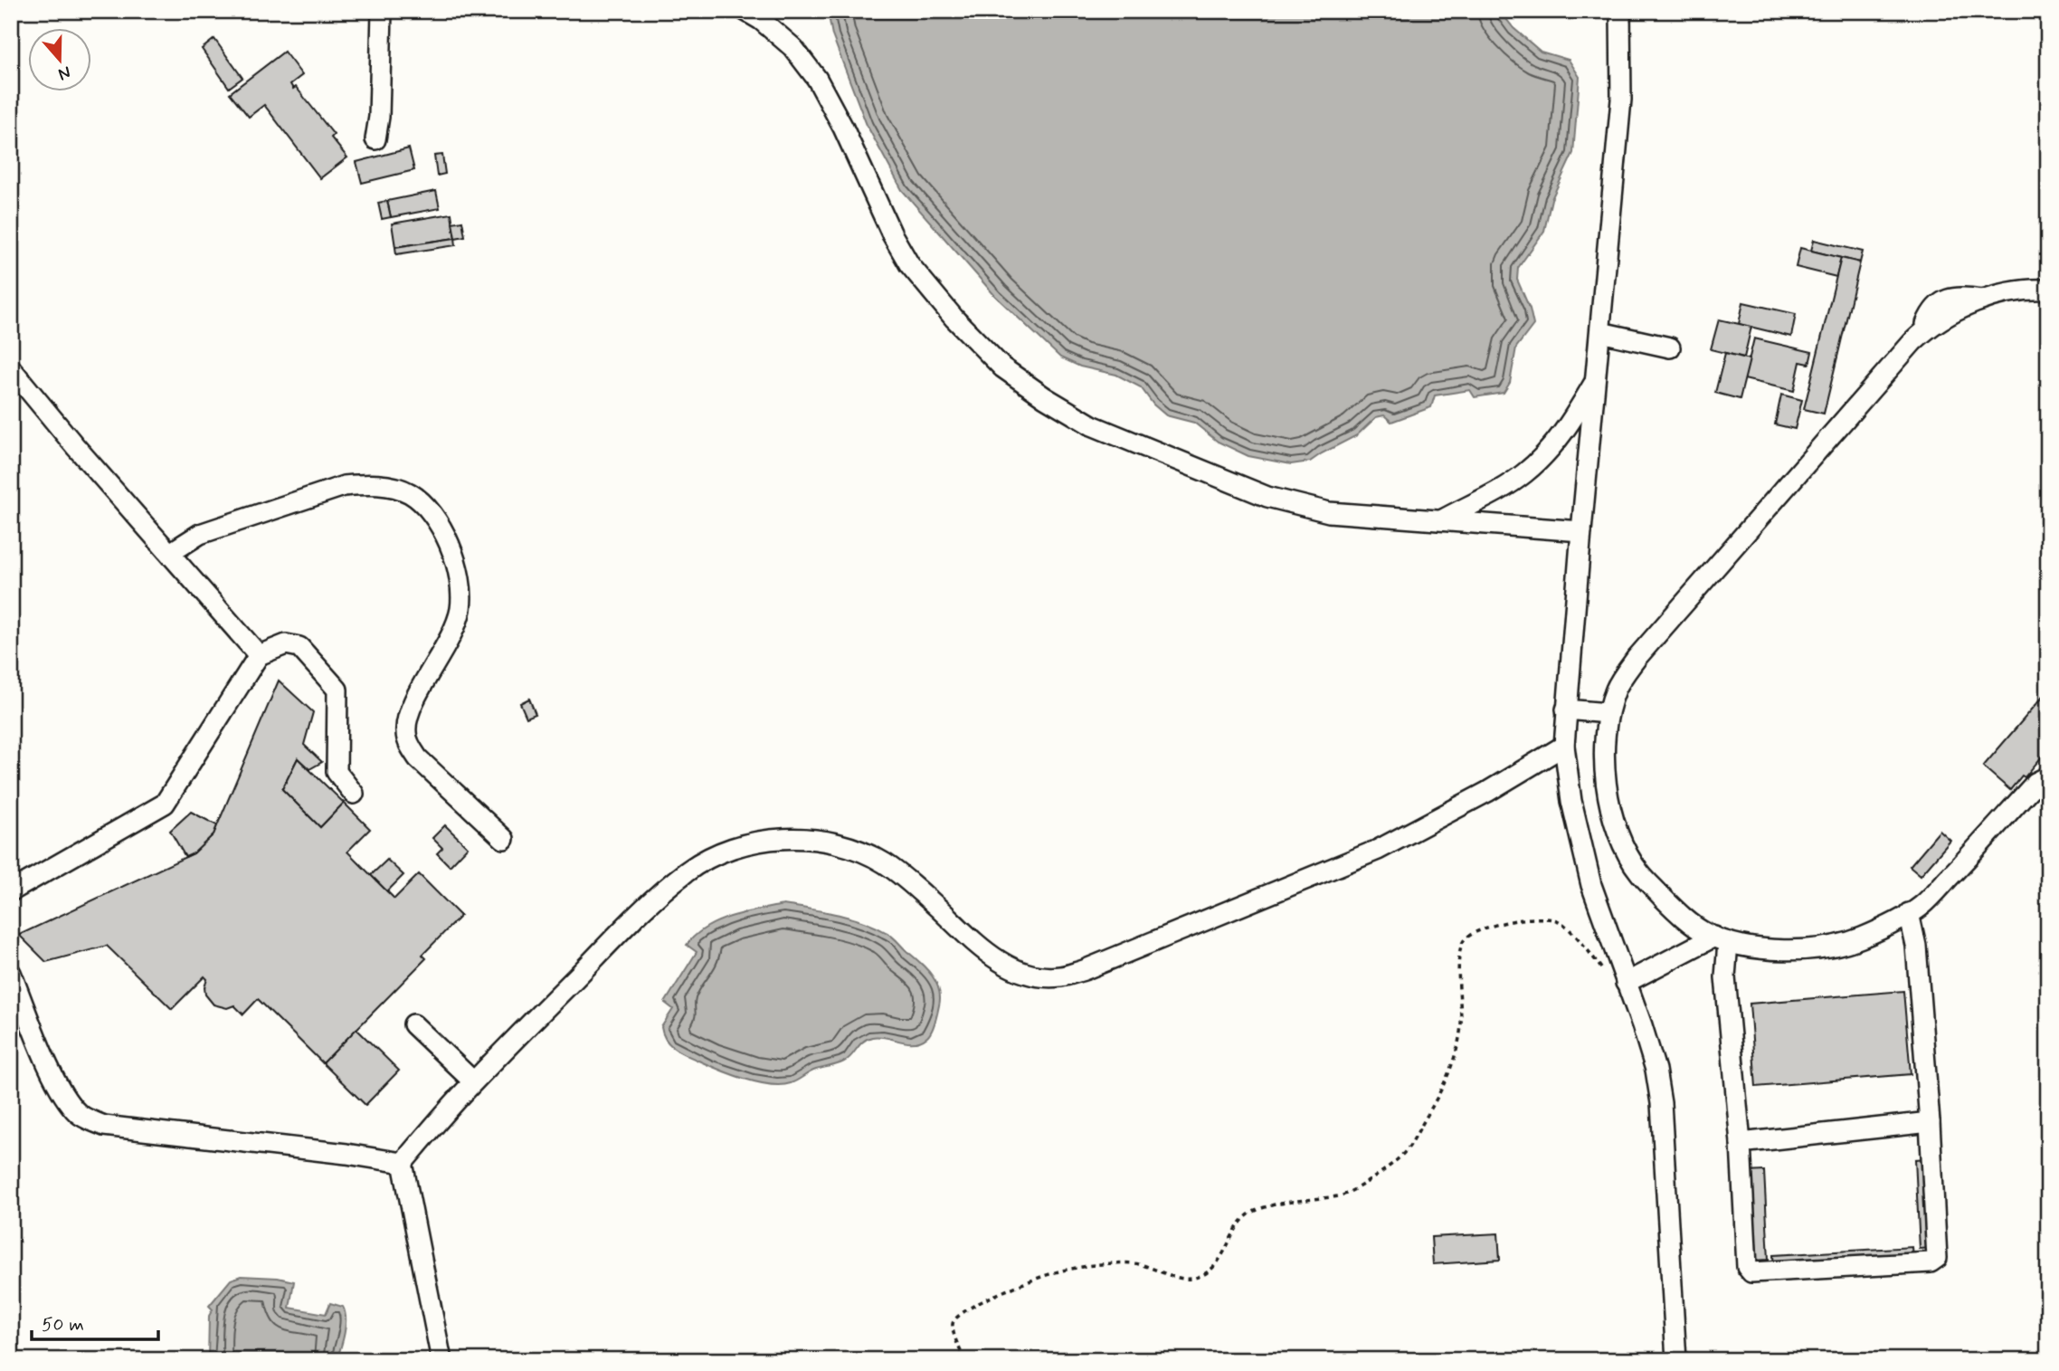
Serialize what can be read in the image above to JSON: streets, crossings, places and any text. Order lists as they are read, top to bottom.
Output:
{
  "scale_bar": "50 m",
  "north": "bottom"
}
